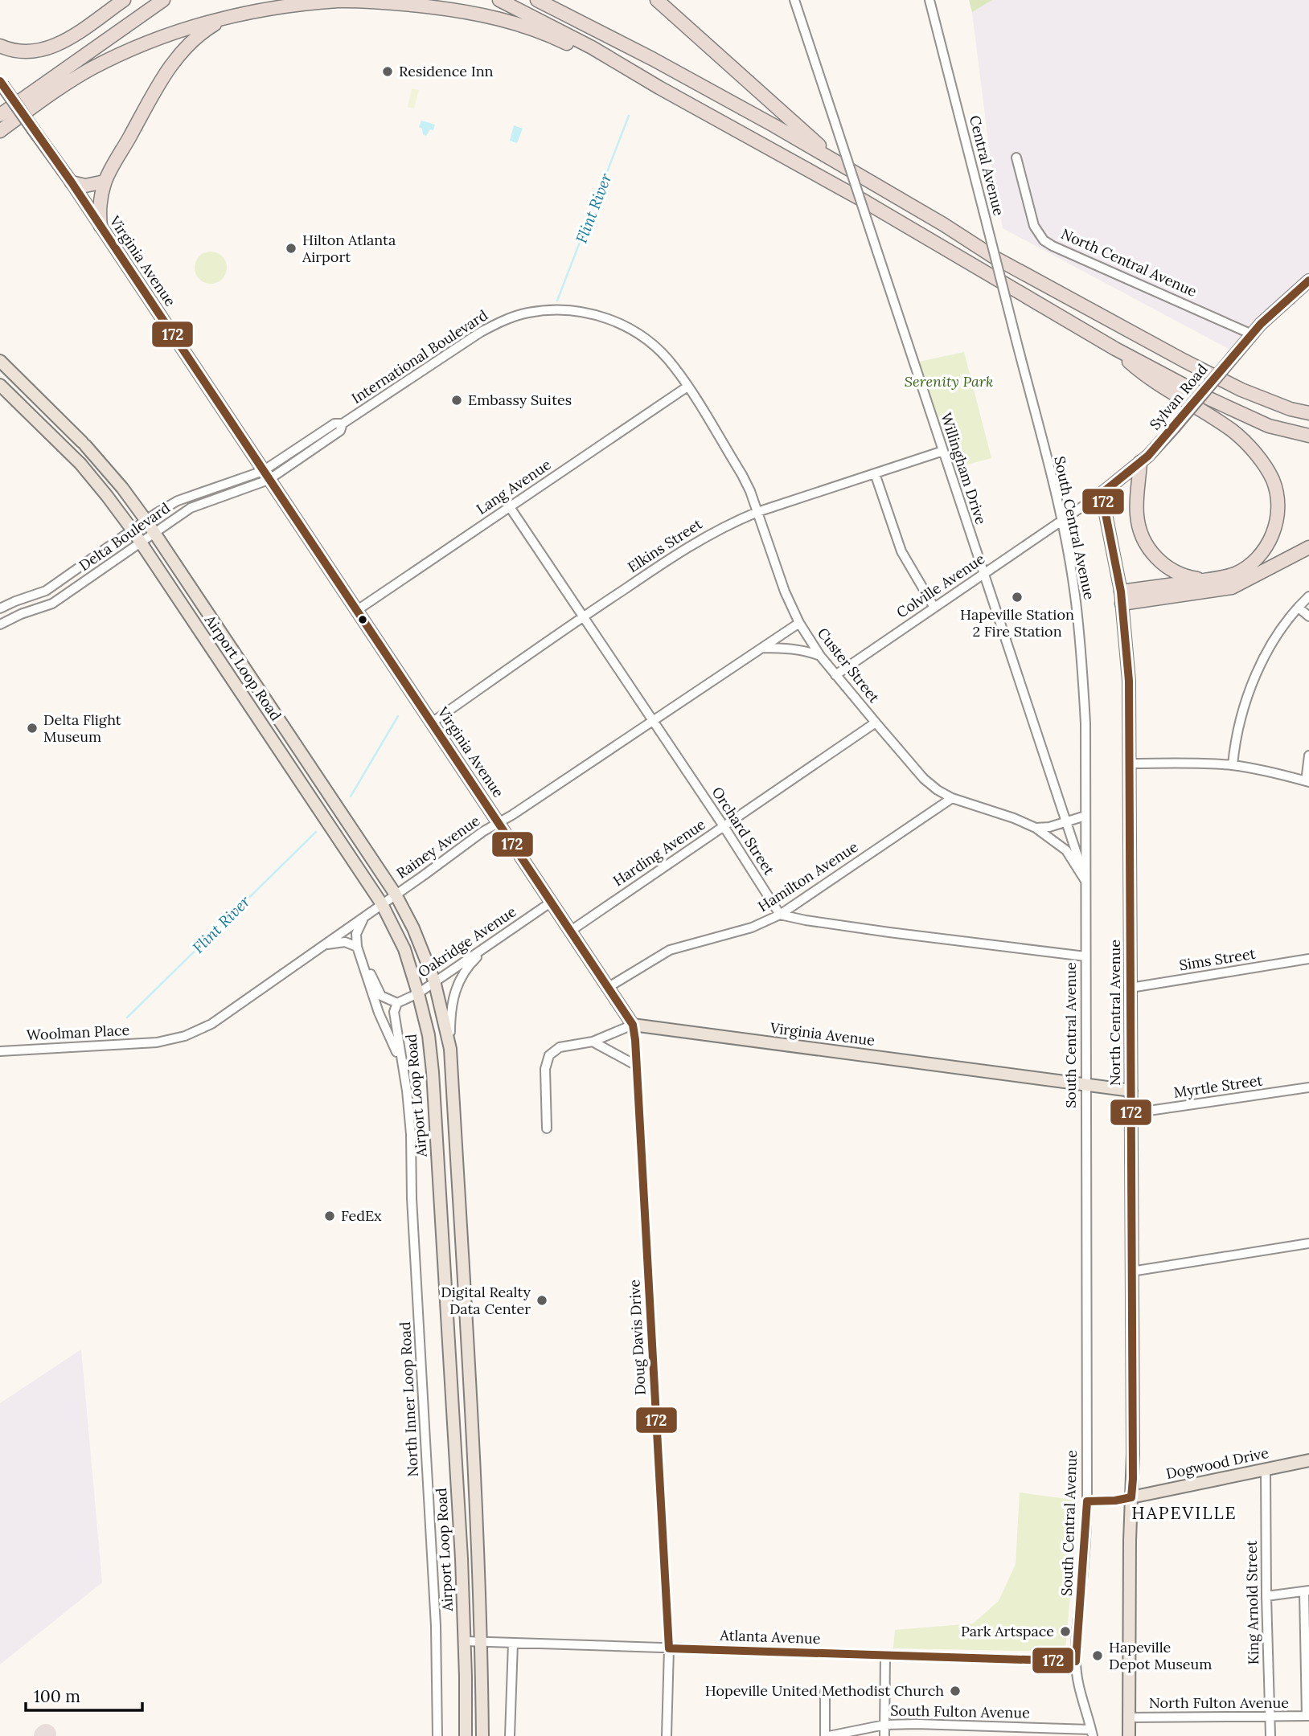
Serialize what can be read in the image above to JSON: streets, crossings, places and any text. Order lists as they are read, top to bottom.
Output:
{
  "streets": {
    "main road": [
      "Virginia Avenue",
      "North Central Avenue",
      "Sylvan Road",
      "Airport Loop Road",
      "Dogwood Drive"
    ],
    "street": [
      "Central Avenue",
      "International Boulevard",
      "Willingham Drive",
      "Lang Avenue",
      "South Central Avenue",
      "Delta Boulevard",
      "Elkins Street",
      "Colville Avenue",
      "Custer Street",
      "Orchard Street",
      "Rainey Avenue",
      "Harding Avenue",
      "Hamilton Avenue",
      "Oakridge Avenue",
      "Sims Street",
      "Woolman Place",
      "Myrtle Street",
      "Doug Davis Drive",
      "North Inner Loop Road",
      "King Arnold Street",
      "Atlanta Avenue",
      "North Fulton Avenue",
      "South Fulton Avenue"
    ]
  },
  "crossings": [
    ["Central Avenue", "South Central Avenue"],
    ["Virginia Avenue", "North Central Avenue"],
    ["Virginia Avenue", "International Boulevard"],
    ["Virginia Avenue", "Lang Avenue"],
    ["Virginia Avenue", "South Central Avenue"],
    ["Virginia Avenue", "Delta Boulevard"],
    ["Virginia Avenue", "Elkins Street"],
    ["Virginia Avenue", "Rainey Avenue"],
    ["Virginia Avenue", "Harding Avenue"],
    ["Virginia Avenue", "Hamilton Avenue"],
    ["Virginia Avenue", "Oakridge Avenue"],
    ["Virginia Avenue", "Doug Davis Drive"],
    ["North Central Avenue", "Sylvan Road"],
    ["North Central Avenue", "Sims Street"],
    ["North Central Avenue", "Myrtle Street"],
    ["North Central Avenue", "Dogwood Drive"],
    ["North Central Avenue", "North Fulton Avenue"],
    ["International Boulevard", "Lang Avenue"],
    ["International Boulevard", "Delta Boulevard"],
    ["International Boulevard", "Custer Street"],
    ["Sylvan Road", "South Central Avenue"],
    ["Sylvan Road", "Colville Avenue"],
    ["Willingham Drive", "South Central Avenue"],
    ["Willingham Drive", "Elkins Street"],
    ["Willingham Drive", "Colville Avenue"],
    ["Willingham Drive", "Custer Street"],
    ["Lang Avenue", "Custer Street"],
    ["Lang Avenue", "Orchard Street"],
    ["South Central Avenue", "Colville Avenue"],
    ["South Central Avenue", "Custer Street"],
    ["South Central Avenue", "Atlanta Avenue"],
    ["South Central Avenue", "South Fulton Avenue"],
    ["Delta Boulevard", "Airport Loop Road"],
    ["Elkins Street", "Custer Street"],
    ["Elkins Street", "Orchard Street"],
    ["Colville Avenue", "Custer Street"],
    ["Custer Street", "Rainey Avenue"],
    ["Custer Street", "Harding Avenue"],
    ["Custer Street", "Hamilton Avenue"],
    ["Airport Loop Road", "Rainey Avenue"],
    ["Airport Loop Road", "Oakridge Avenue"],
    ["Airport Loop Road", "Atlanta Avenue"],
    ["Orchard Street", "Rainey Avenue"],
    ["Orchard Street", "Harding Avenue"],
    ["Orchard Street", "Hamilton Avenue"],
    ["Rainey Avenue", "Woolman Place"],
    ["Rainey Avenue", "North Inner Loop Road"],
    ["Oakridge Avenue", "North Inner Loop Road"],
    ["Doug Davis Drive", "Atlanta Avenue"],
    ["Dogwood Drive", "King Arnold Street"],
    ["King Arnold Street", "North Fulton Avenue"]
  ],
  "districts": ["HAPEVILLE"],
  "water": ["Flint River"],
  "parks": ["Serenity Park"],
  "places": [
    "Residence Inn",
    "Hilton Atlanta Airport",
    "Embassy Suites",
    "Hapeville Station 2 Fire Station",
    "Delta Flight Museum",
    "FedEx",
    "Digital Realty Data Center",
    "Park Artspace",
    "Hapeville Depot Museum",
    "Hopeville United Methodist Church"
  ],
  "lines": ["transit line 172"],
  "scale_bar": "100 m"
}
